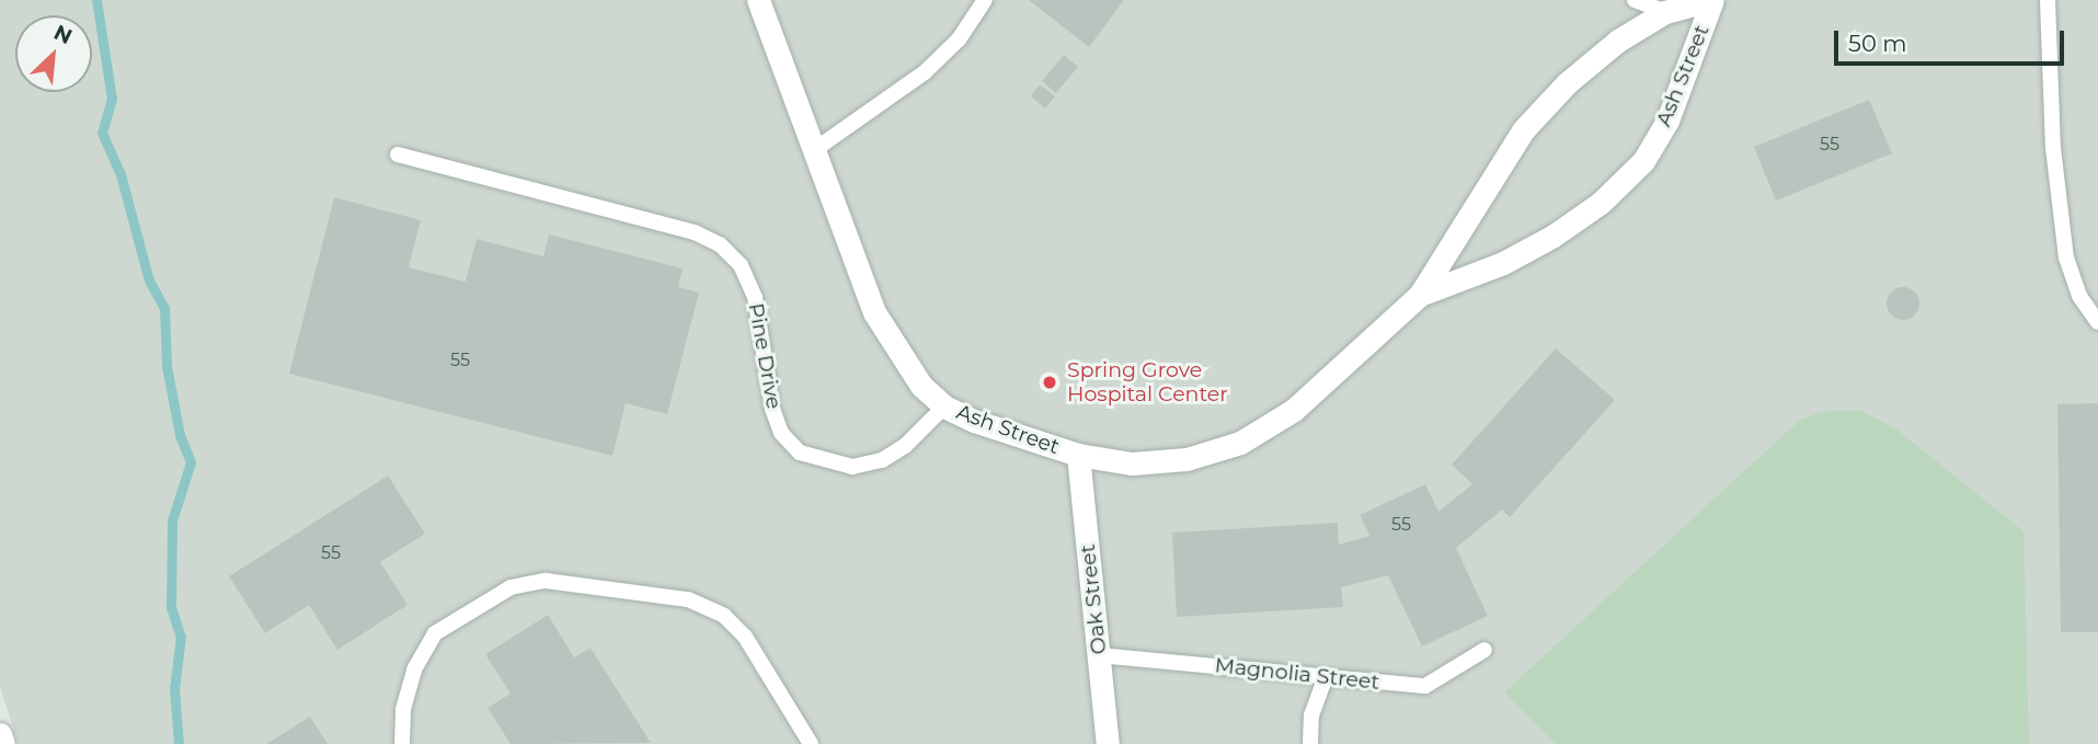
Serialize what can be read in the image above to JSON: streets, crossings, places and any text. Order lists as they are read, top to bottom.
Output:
{
  "streets": {
    "street": ["Ash Street", "Oak Street"],
    "lane": ["Pine Drive", "Magnolia Street"]
  },
  "crossings": [
    ["Ash Street", "Pine Drive"],
    ["Ash Street", "Oak Street"],
    ["Oak Street", "Magnolia Street"]
  ],
  "places": ["Spring Grove Hospital Center"],
  "house_numbers": [
    "55",
    "55",
    "55",
    "55"
  ],
  "scale_bar": "50 m",
  "north": "top right"
}
